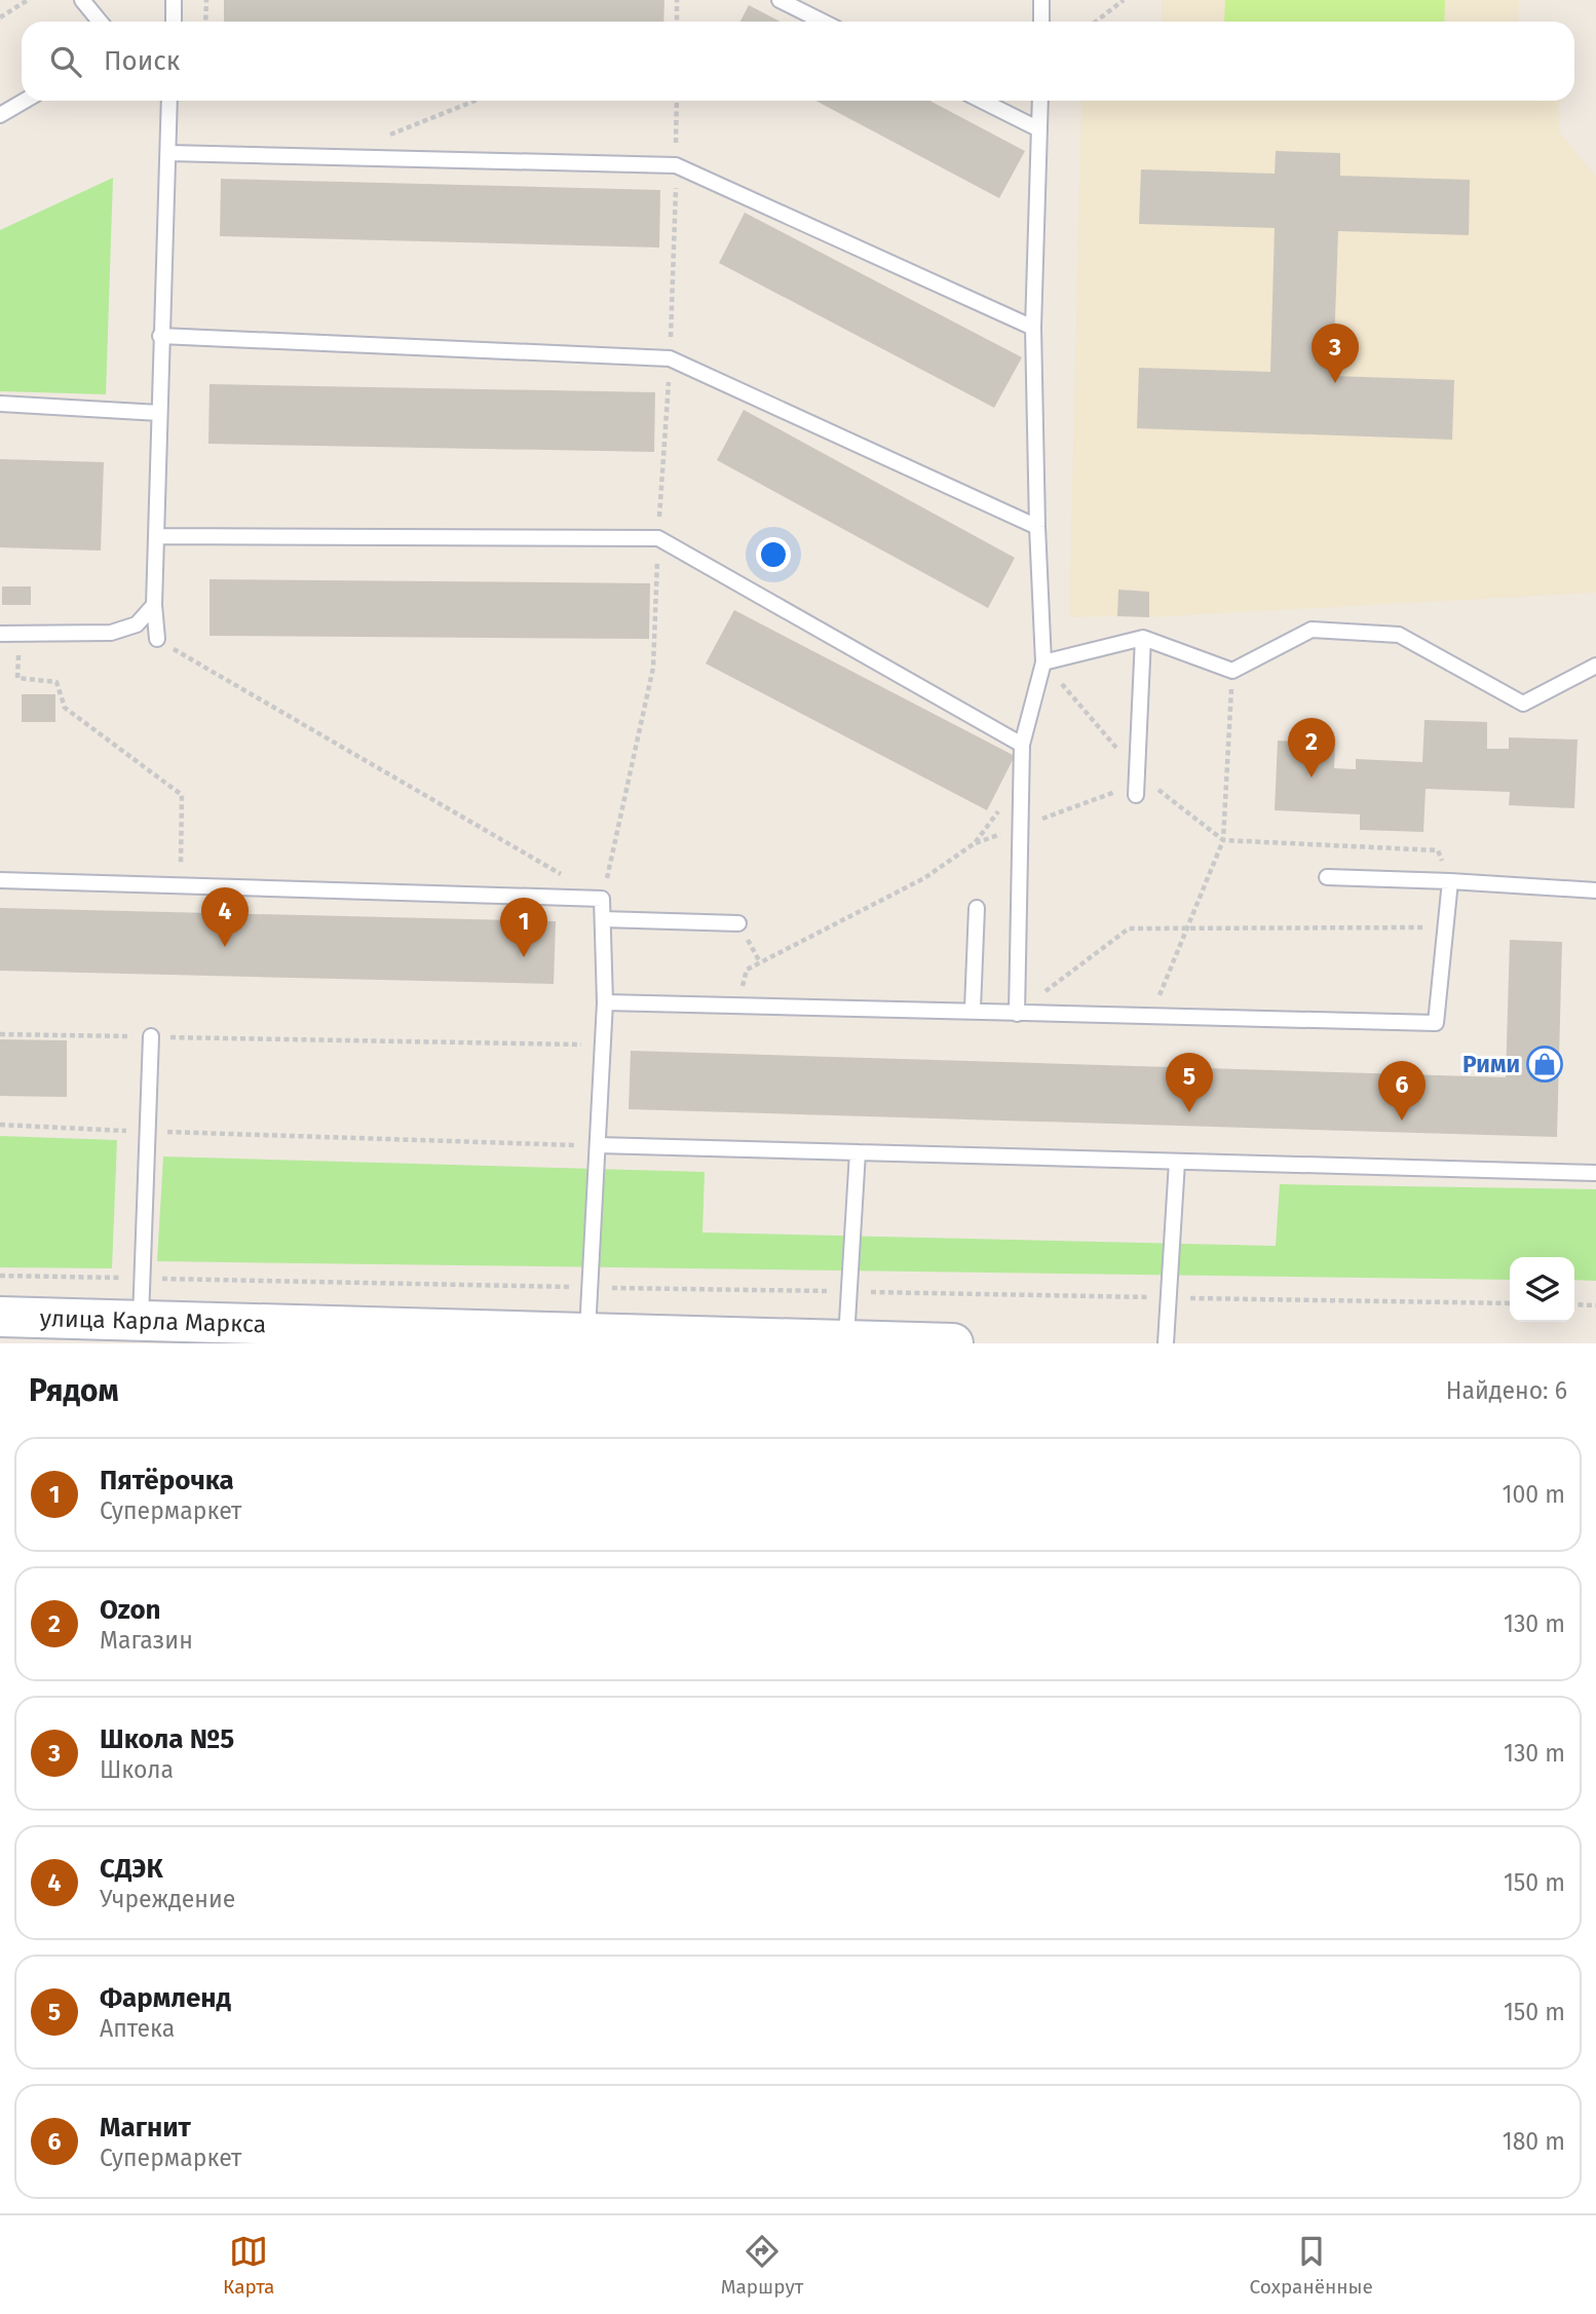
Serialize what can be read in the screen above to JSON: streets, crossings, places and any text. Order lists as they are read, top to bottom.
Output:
{
  "streets": {
    "street": ["улица Карла Маркса"]
  },
  "places": {
    "shop": ["Рими"]
  },
  "page": {
    "search": "Поиск",
    "pins": [
      "3",
      "2",
      "4",
      "1",
      "5",
      "6"
    ],
    "heading": ["Рядом", "Найдено: 6"],
    "list": [
      {
        "mark": "1",
        "name": "Пятёрочка",
        "note": "Супермаркет",
        "value": "100 m"
      },
      {
        "mark": "2",
        "name": "Ozon",
        "note": "Магазин",
        "value": "130 m"
      },
      {
        "mark": "3",
        "name": "Школа №5",
        "note": "Школа",
        "value": "130 m"
      },
      {
        "mark": "4",
        "name": "СДЭК",
        "note": "Учреждение",
        "value": "150 m"
      },
      {
        "mark": "5",
        "name": "Фармленд",
        "note": "Аптека",
        "value": "150 m"
      },
      {
        "mark": "6",
        "name": "Магнит",
        "note": "Супермаркет",
        "value": "180 m"
      }
    ],
    "nav": ["Карта", "Маршрут", "Сохранённые"]
  }
}
